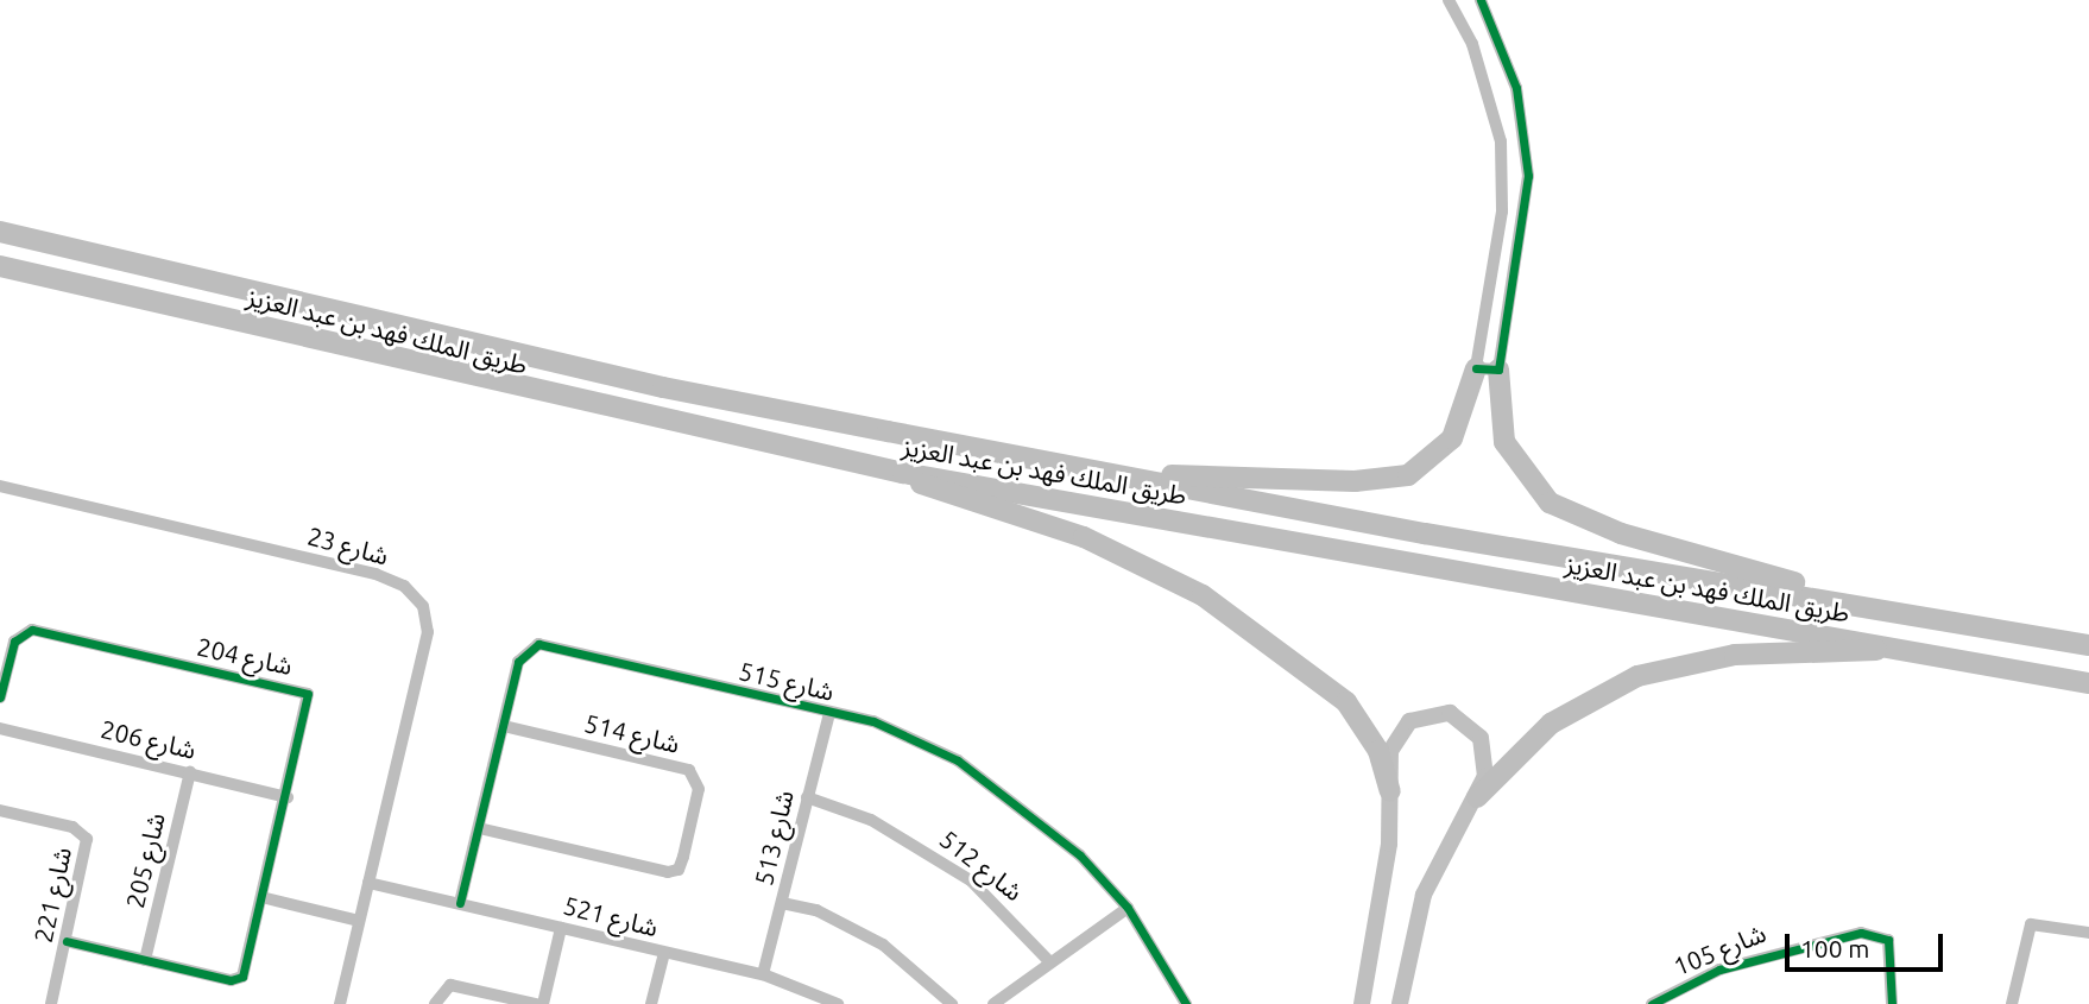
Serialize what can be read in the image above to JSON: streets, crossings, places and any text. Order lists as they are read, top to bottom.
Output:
{
  "streets": {
    "highway": ["طريق الملك فهد بن عبد العزيز"],
    "street": [
      "شارع 23",
      "شارع 204",
      "شارع 515",
      "شارع 514",
      "شارع 206",
      "شارع 513",
      "شارع 205",
      "شارع 512",
      "شارع 221",
      "شارع 521",
      "شارع 105"
    ]
  },
  "crossings": [
    ["شارع 23", "شارع 521"],
    ["شارع 204", "شارع 206"],
    ["شارع 204", "شارع 205"],
    ["شارع 204", "شارع 221"],
    ["شارع 515", "شارع 514"],
    ["شارع 515", "شارع 513"],
    ["شارع 515", "شارع 521"],
    ["شارع 206", "شارع 205"],
    ["شارع 513", "شارع 512"],
    ["شارع 513", "شارع 521"]
  ],
  "scale_bar": "100 m"
}
